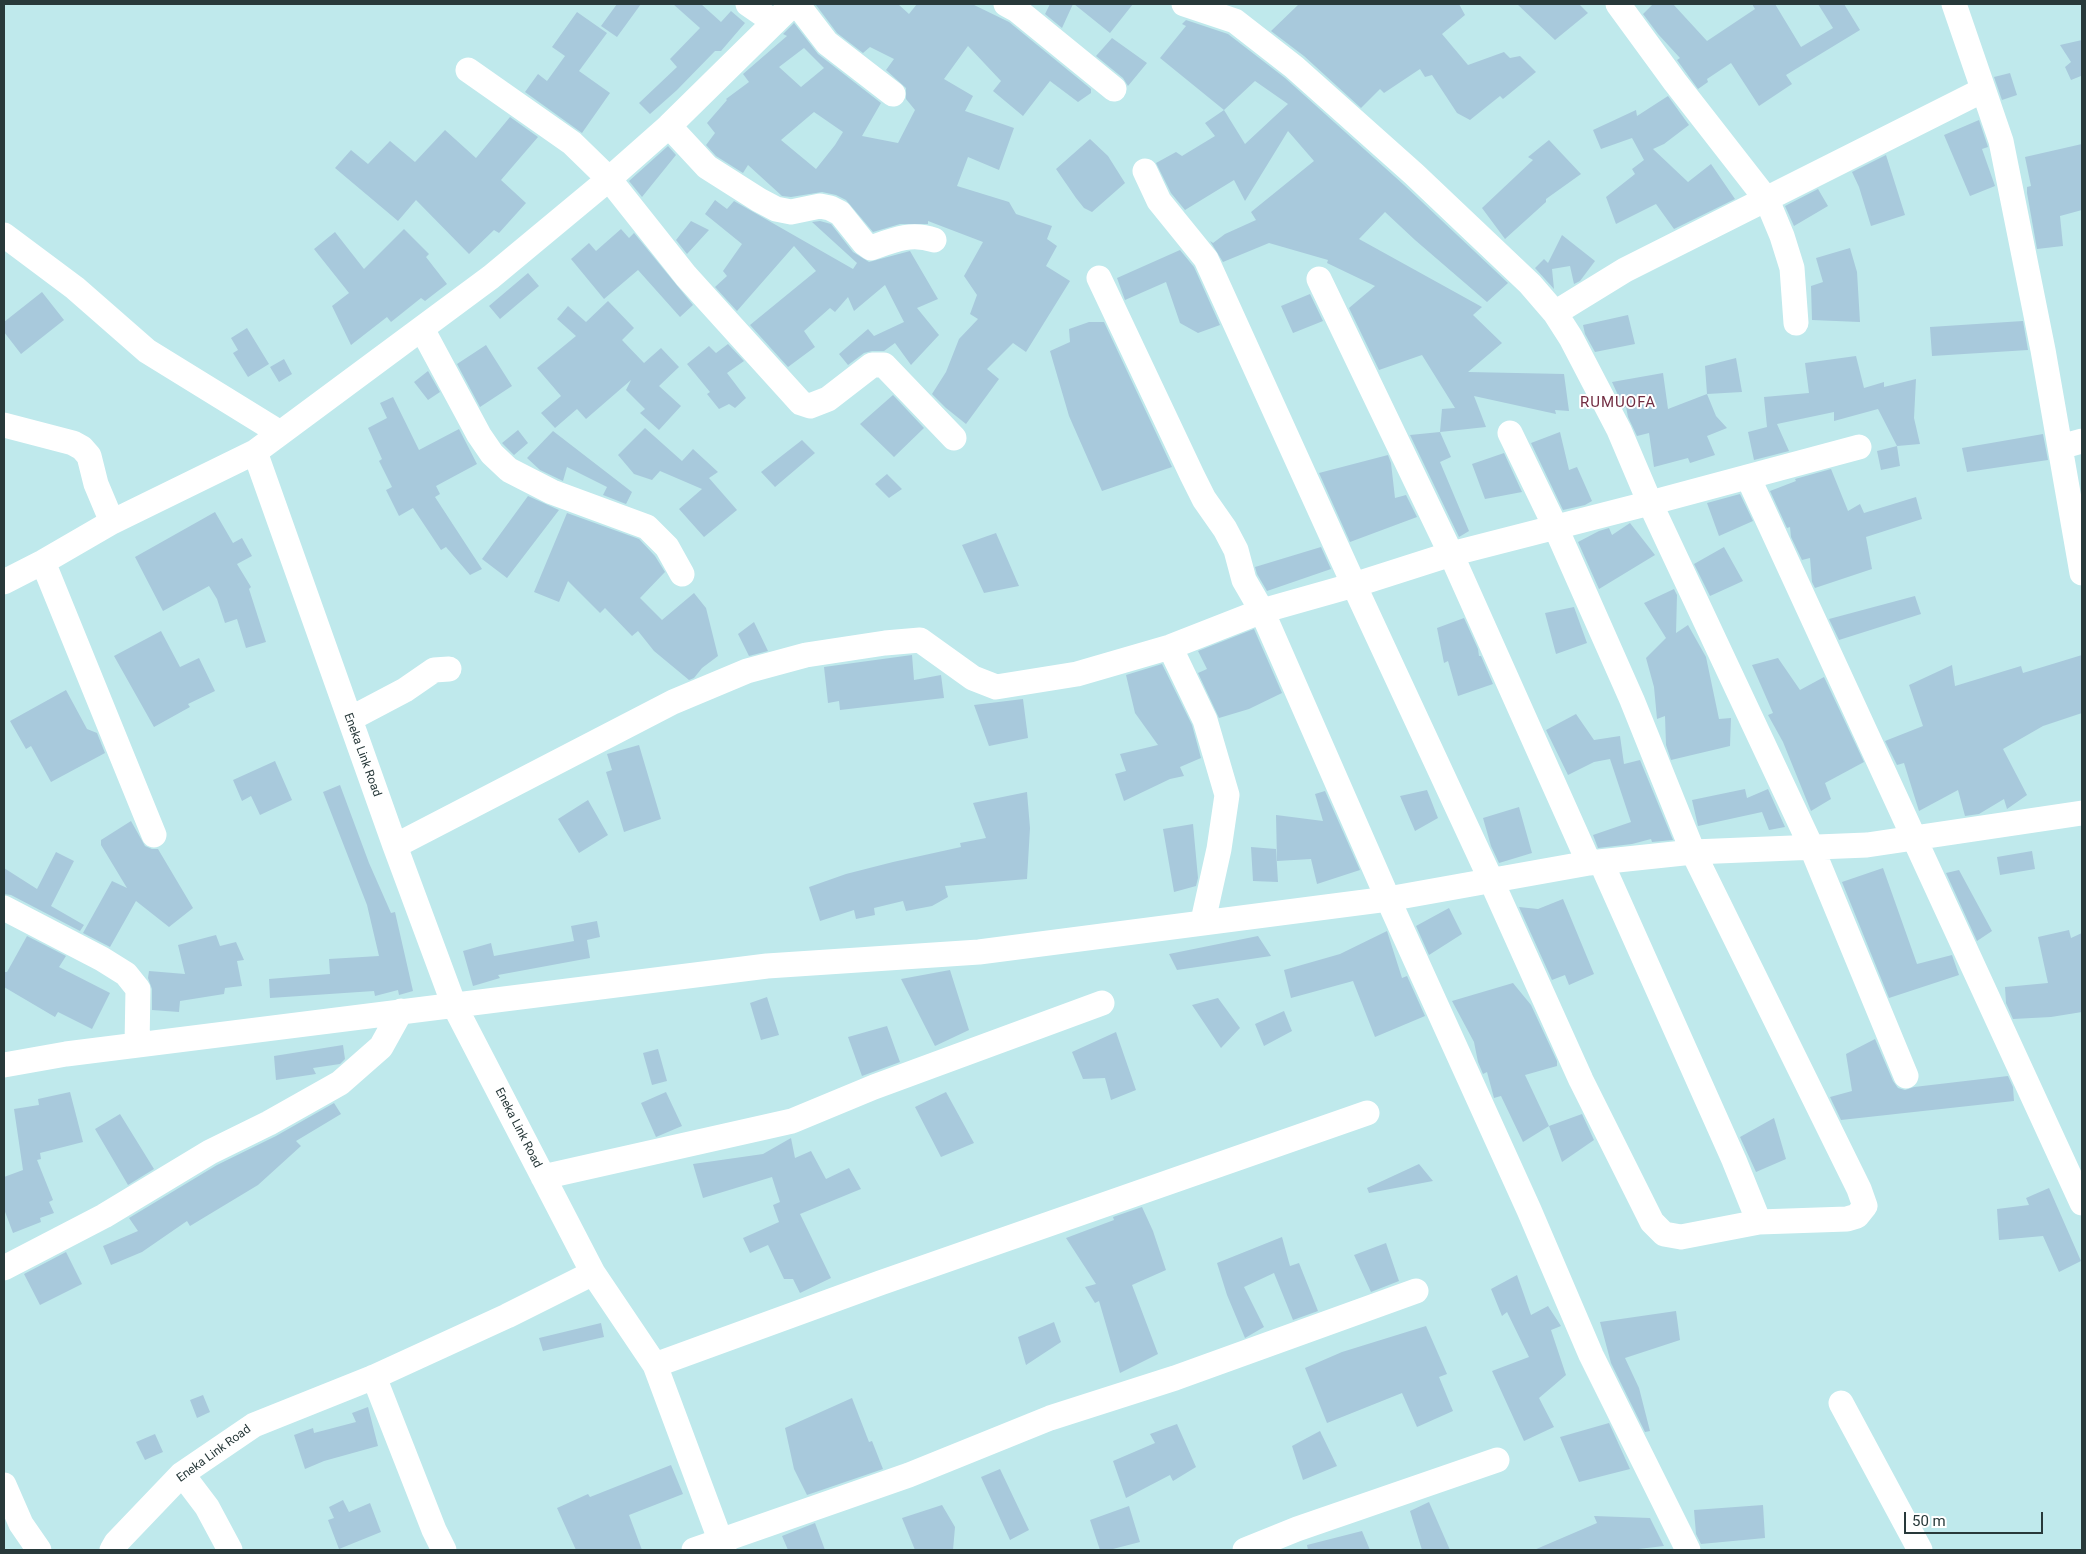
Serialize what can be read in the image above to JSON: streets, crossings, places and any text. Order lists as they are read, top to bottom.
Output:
{
  "streets": {
    "street": ["Eneka Link Road"]
  },
  "districts": ["RUMUOFA"],
  "scale_bar": "50 m"
}
